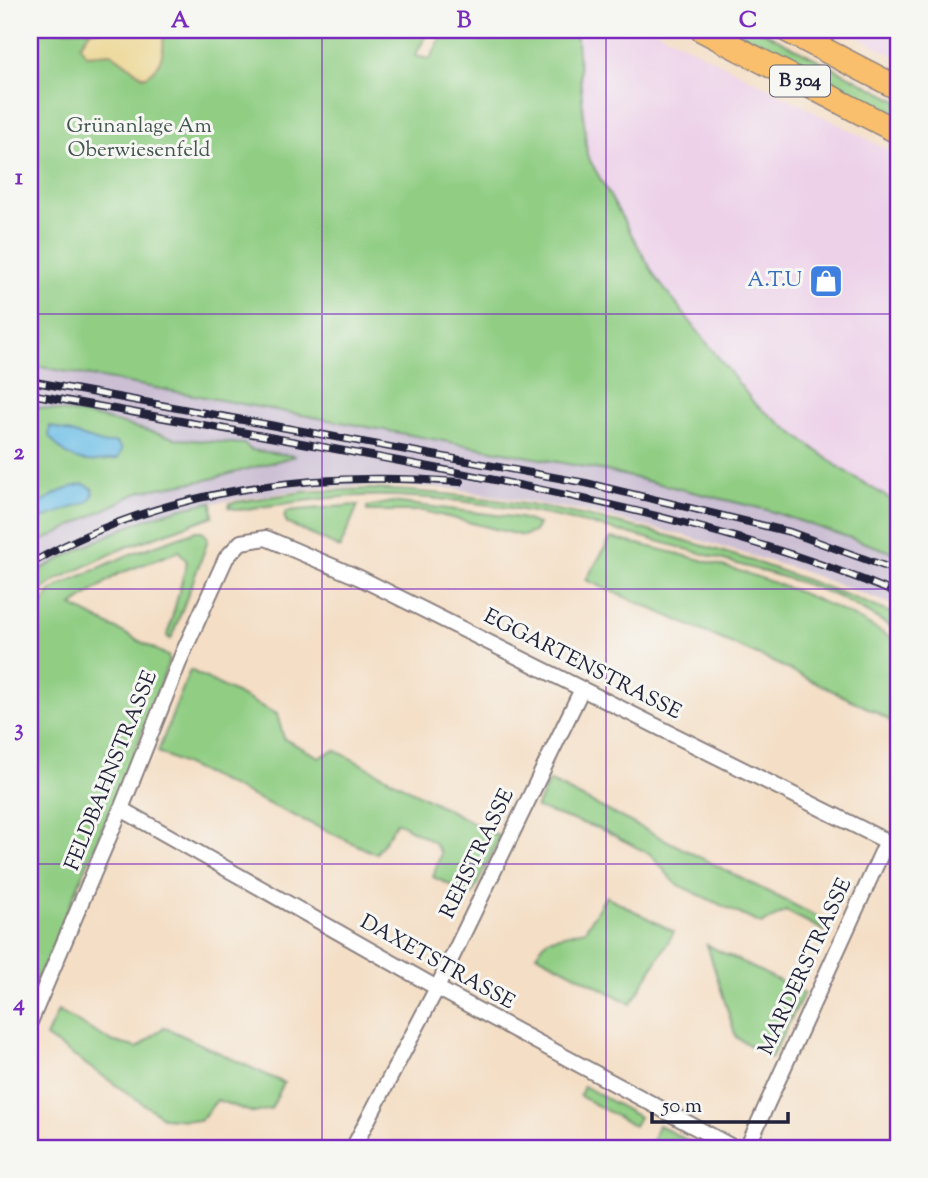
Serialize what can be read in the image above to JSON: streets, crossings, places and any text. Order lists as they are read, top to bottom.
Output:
{
  "streets": {
    "main road": ["B 304"],
    "street": [
      "EGGARTENSTRASSE",
      "FELDBAHNSTRASSE",
      "REHSTRASSE",
      "DAXETSTRASSE",
      "MARDERSTRASSE"
    ]
  },
  "crossings": [
    ["EGGARTENSTRASSE", "FELDBAHNSTRASSE"],
    ["EGGARTENSTRASSE", "REHSTRASSE"],
    ["EGGARTENSTRASSE", "MARDERSTRASSE"],
    ["FELDBAHNSTRASSE", "DAXETSTRASSE"],
    ["REHSTRASSE", "DAXETSTRASSE"]
  ],
  "parks": ["Grünanlage Am Oberwiesenfeld"],
  "places": {
    "shop": ["A.T.U"]
  },
  "scale_bar": "50 m",
  "grid": {
    "columns": ["A", "B", "C"],
    "rows": [
      "1",
      "2",
      "3",
      "4"
    ]
  }
}
